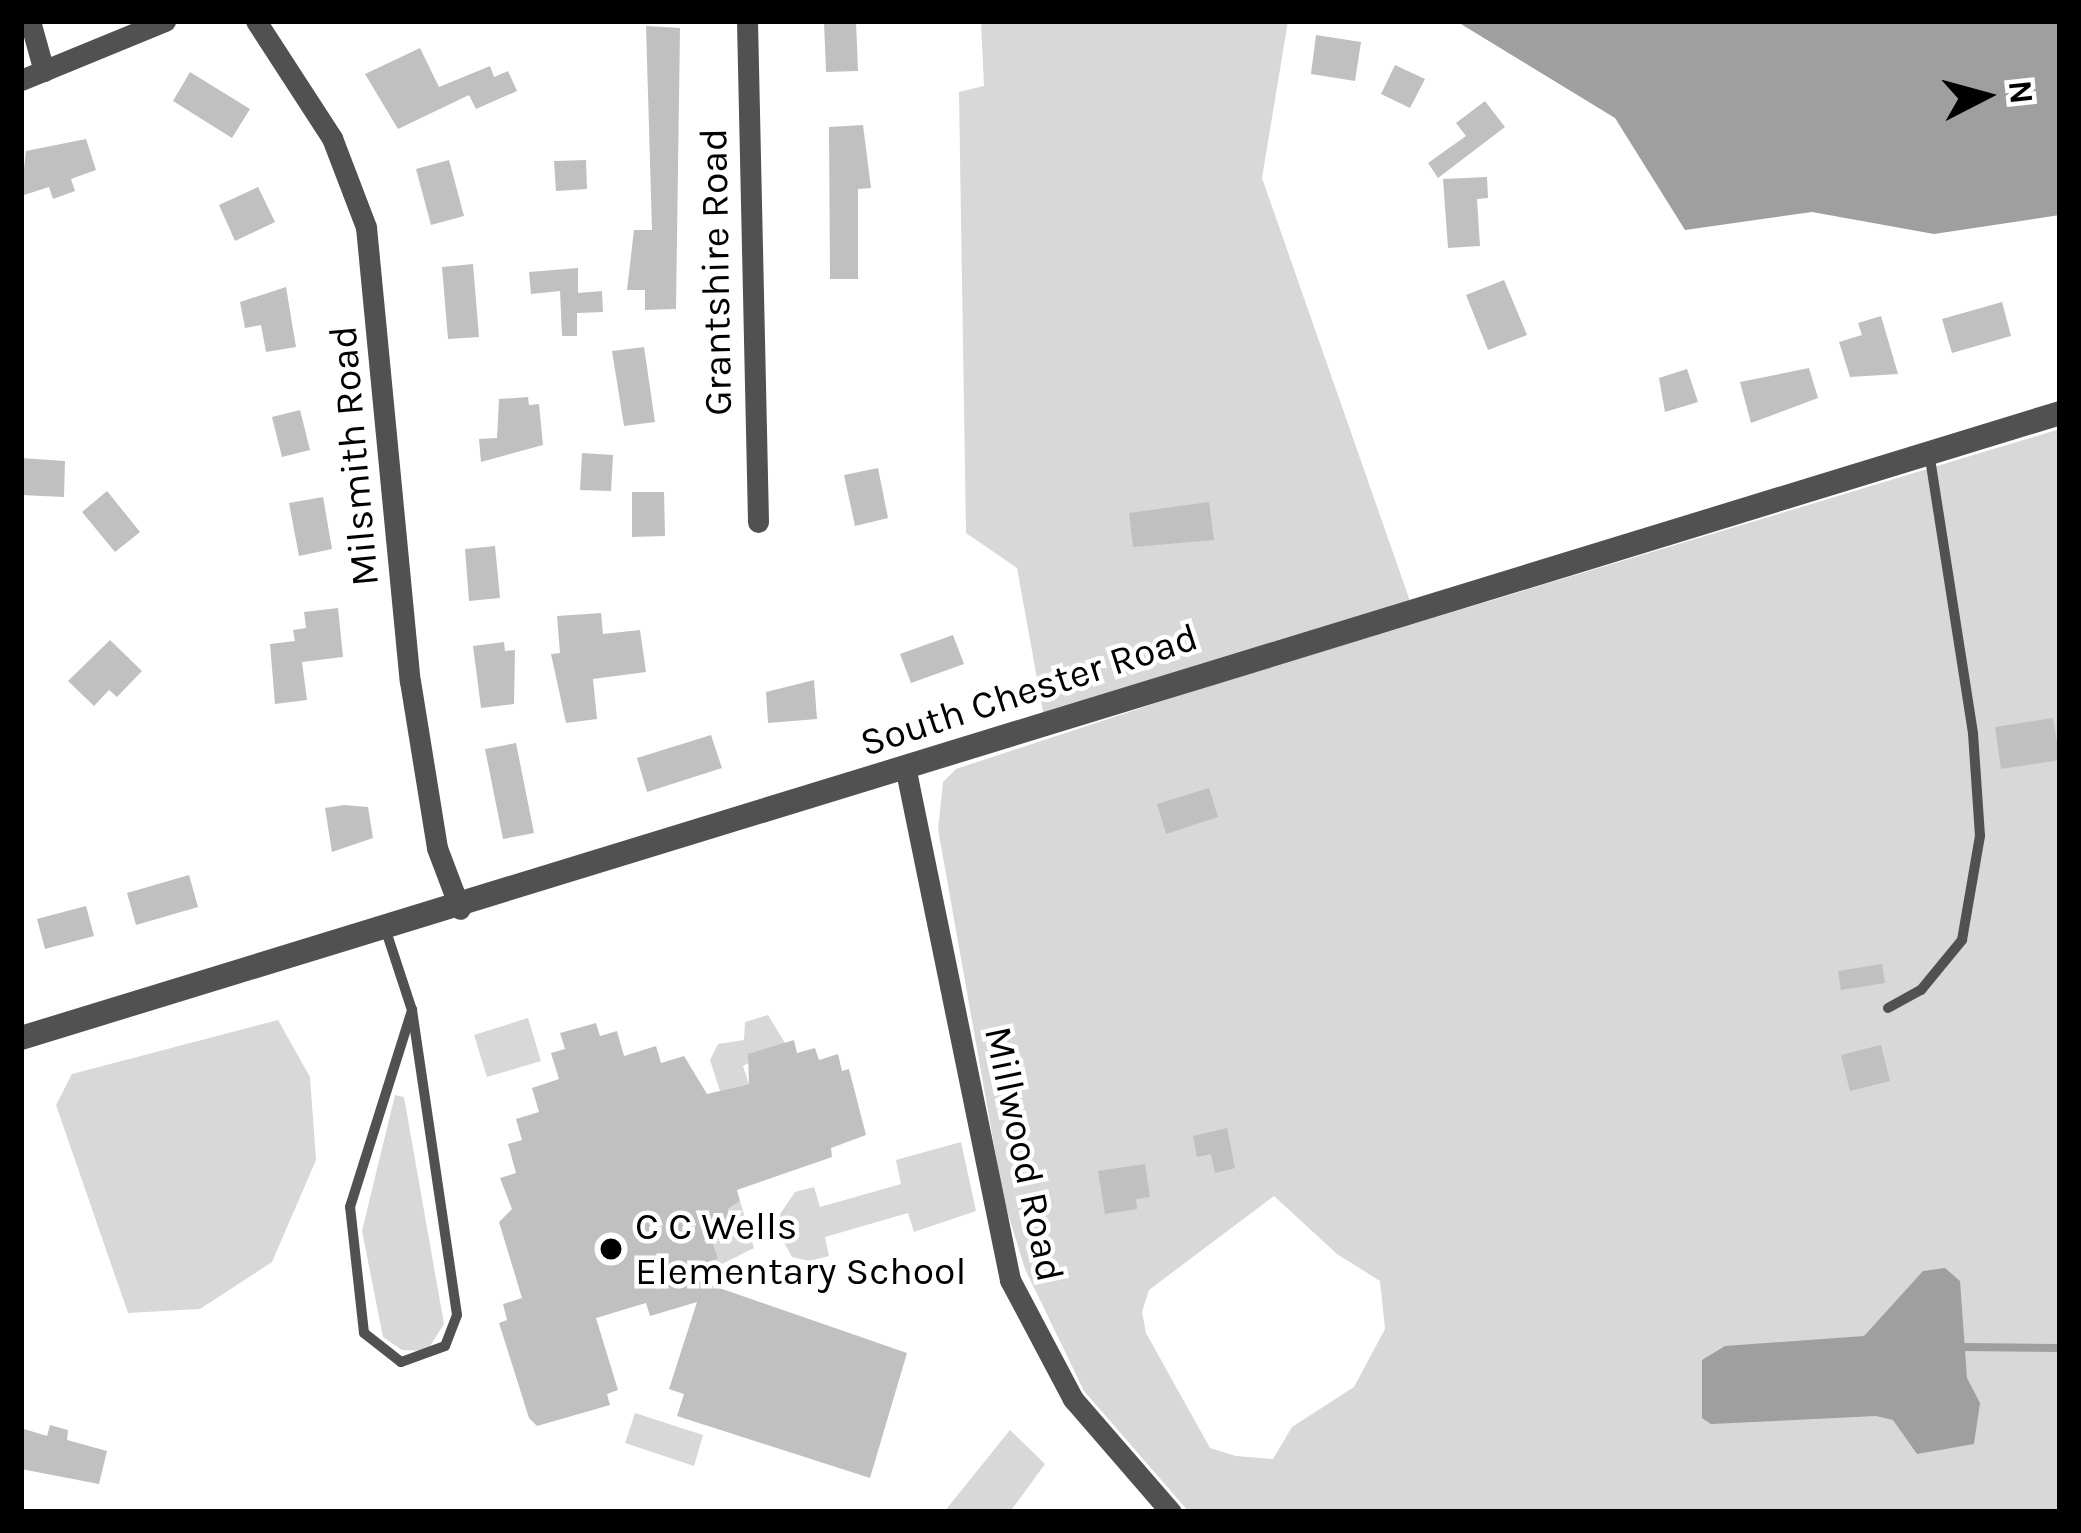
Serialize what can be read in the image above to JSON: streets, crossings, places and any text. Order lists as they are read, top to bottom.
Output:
{
  "streets": {
    "street": [
      "Grantshire Road",
      "Milsmith Road",
      "South Chester Road",
      "Millwood Road"
    ]
  },
  "crossings": [
    ["Milsmith Road", "South Chester Road"],
    ["South Chester Road", "Millwood Road"]
  ],
  "places": ["C C Wells Elementary School"],
  "north": "right"
}
